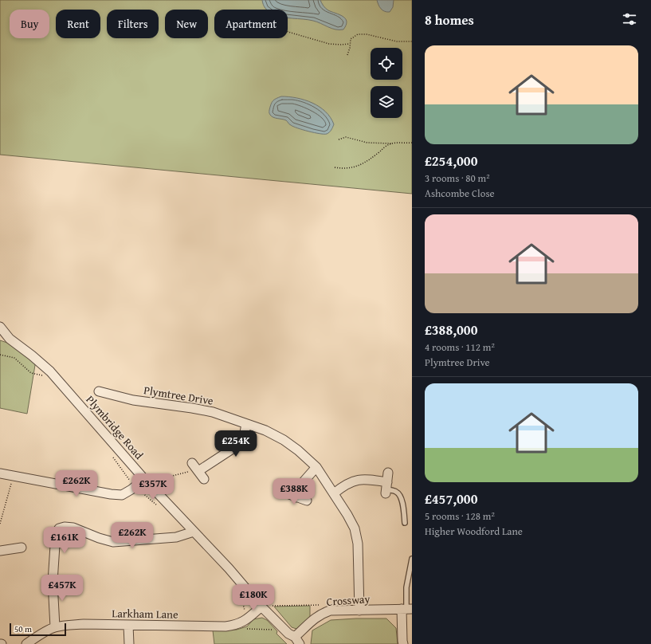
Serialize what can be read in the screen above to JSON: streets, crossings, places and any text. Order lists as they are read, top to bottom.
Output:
{
  "streets": {
    "street": [
      "Plymtree Drive",
      "Plymbridge Road",
      "Crossway",
      "Larkham Lane"
    ]
  },
  "crossings": [
    ["Plymtree Drive", "Crossway"],
    ["Plymbridge Road", "Crossway"],
    ["Plymbridge Road", "Larkham Lane"]
  ],
  "scale_bar": "50 m",
  "page": {
    "heading": "8 homes",
    "chip": [
      "Buy",
      "Rent",
      "Filters",
      "New",
      "Apartment"
    ],
    "list": [
      {
        "name": "£254,000",
        "note": "3 rooms · 80 m² · Ashcombe Close"
      },
      {
        "name": "£388,000",
        "note": "4 rooms · 112 m² · Plymtree Drive"
      },
      {
        "name": "£457,000",
        "note": "5 rooms · 128 m² · Higher Woodford Lane"
      }
    ],
    "price": [
      "£254K",
      "£262K",
      "£357K",
      "£388K",
      "£262K",
      "£161K",
      "£457K",
      "£180K"
    ],
    "scale": "50 m"
  }
}
